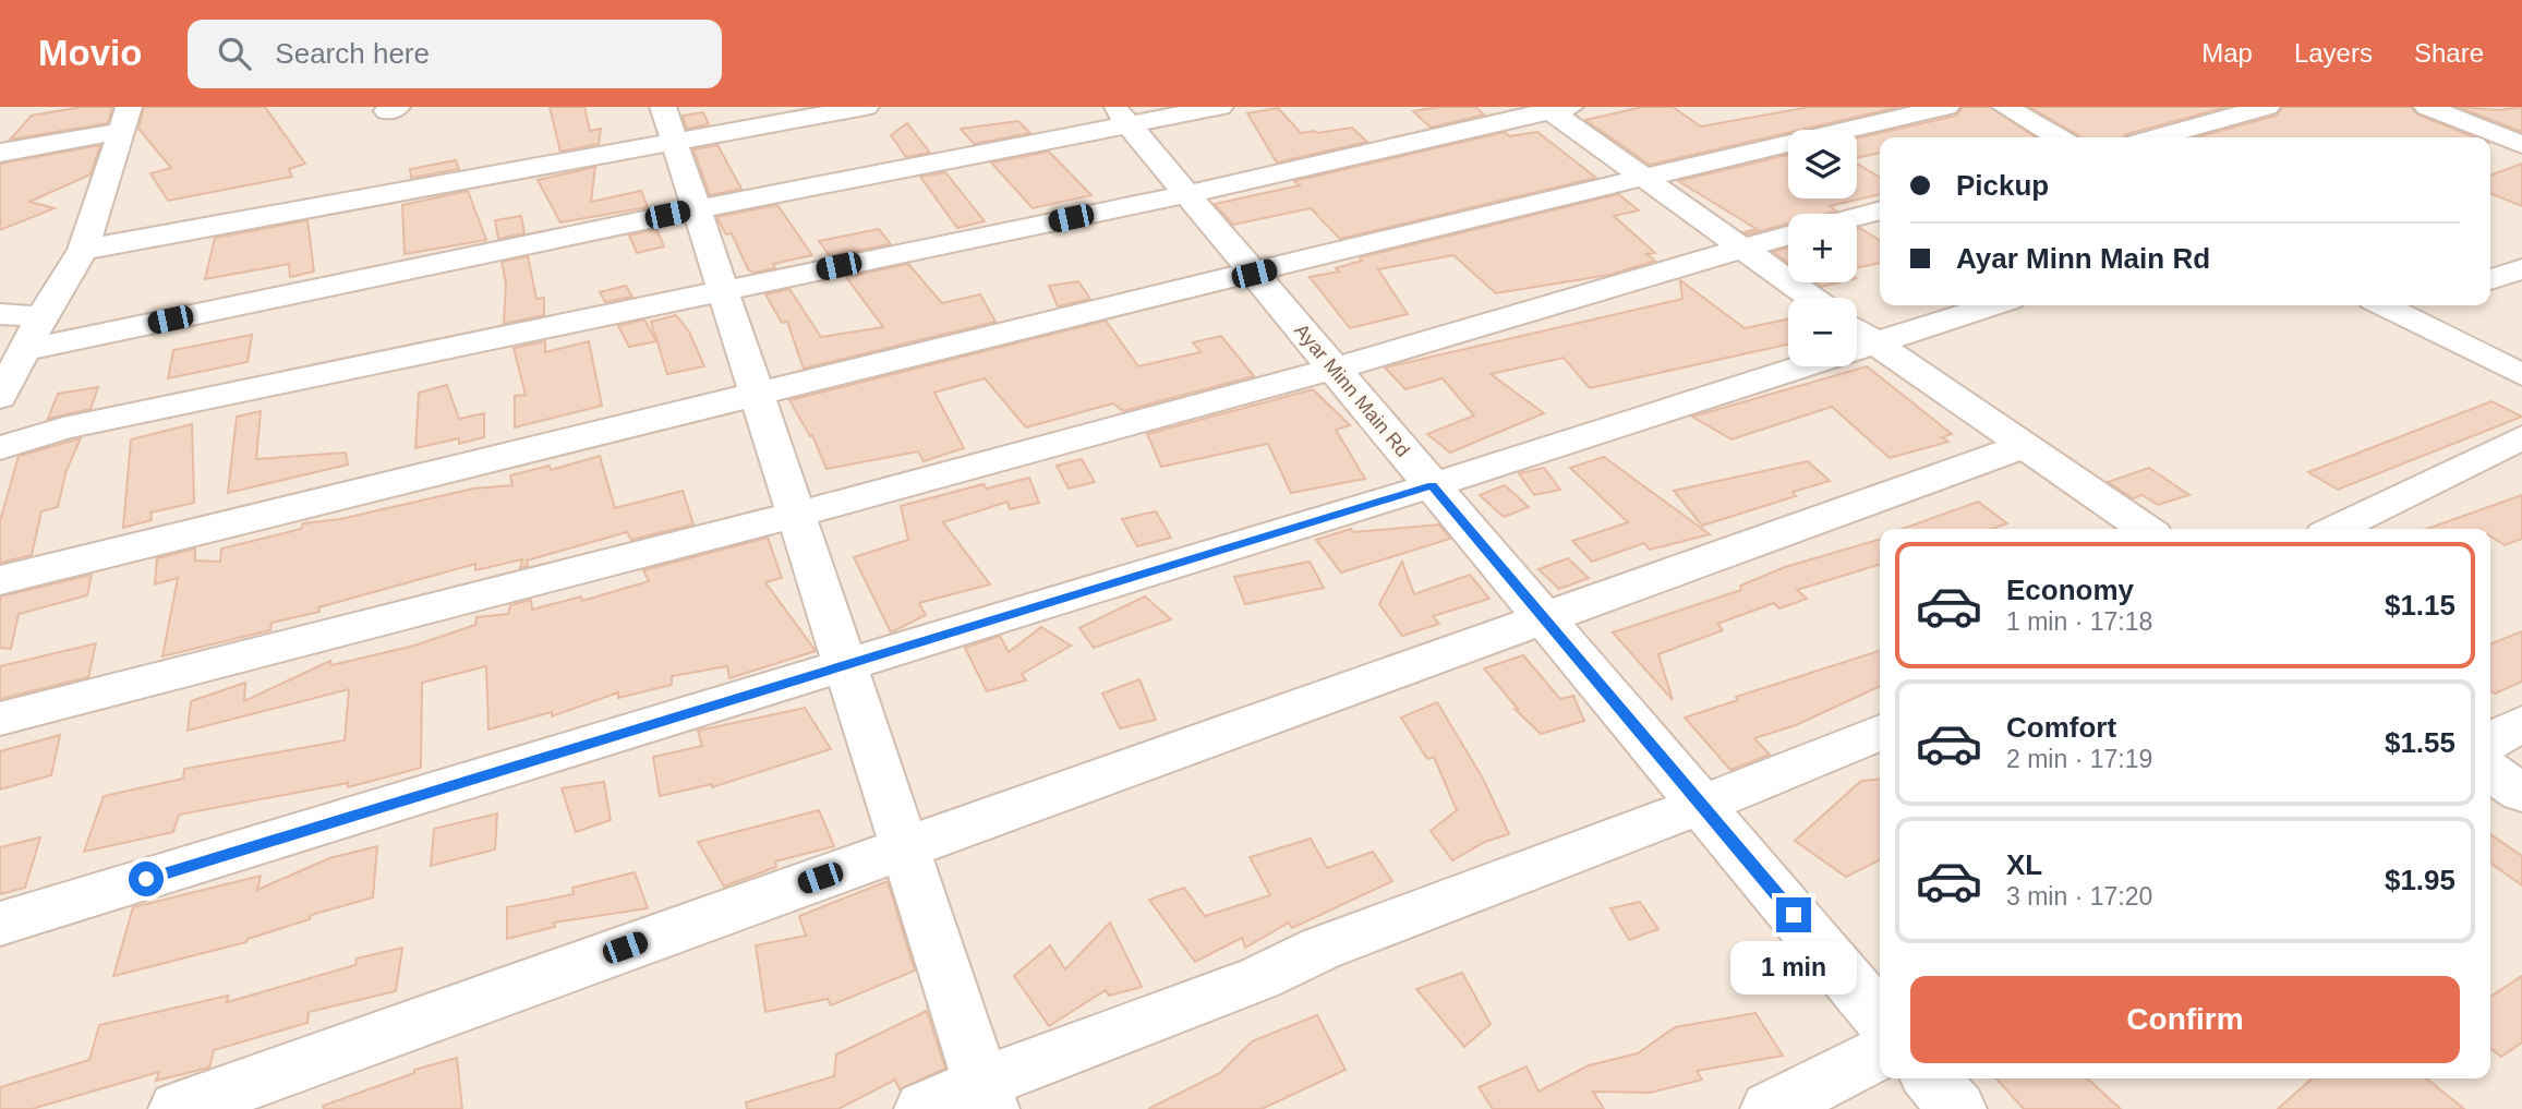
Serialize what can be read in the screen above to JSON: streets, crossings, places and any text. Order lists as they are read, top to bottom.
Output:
{
  "streets": {
    "street": ["Ayar Minn Main Rd"]
  },
  "page": {
    "header": "Movio",
    "search": "Search here",
    "nav": ["Map", "Layers", "Share"],
    "map_buttons": ["+", "−"],
    "banner": ["Pickup", "Ayar Minn Main Rd"],
    "list": [
      {
        "name": "Economy",
        "note": "1 min · 17:18",
        "value": "$1.15"
      },
      {
        "name": "Comfort",
        "note": "2 min · 17:19",
        "value": "$1.55"
      },
      {
        "name": "XL",
        "note": "3 min · 17:20",
        "value": "$1.95"
      }
    ],
    "bubble": "1 min",
    "buttons": "Confirm"
  }
}
